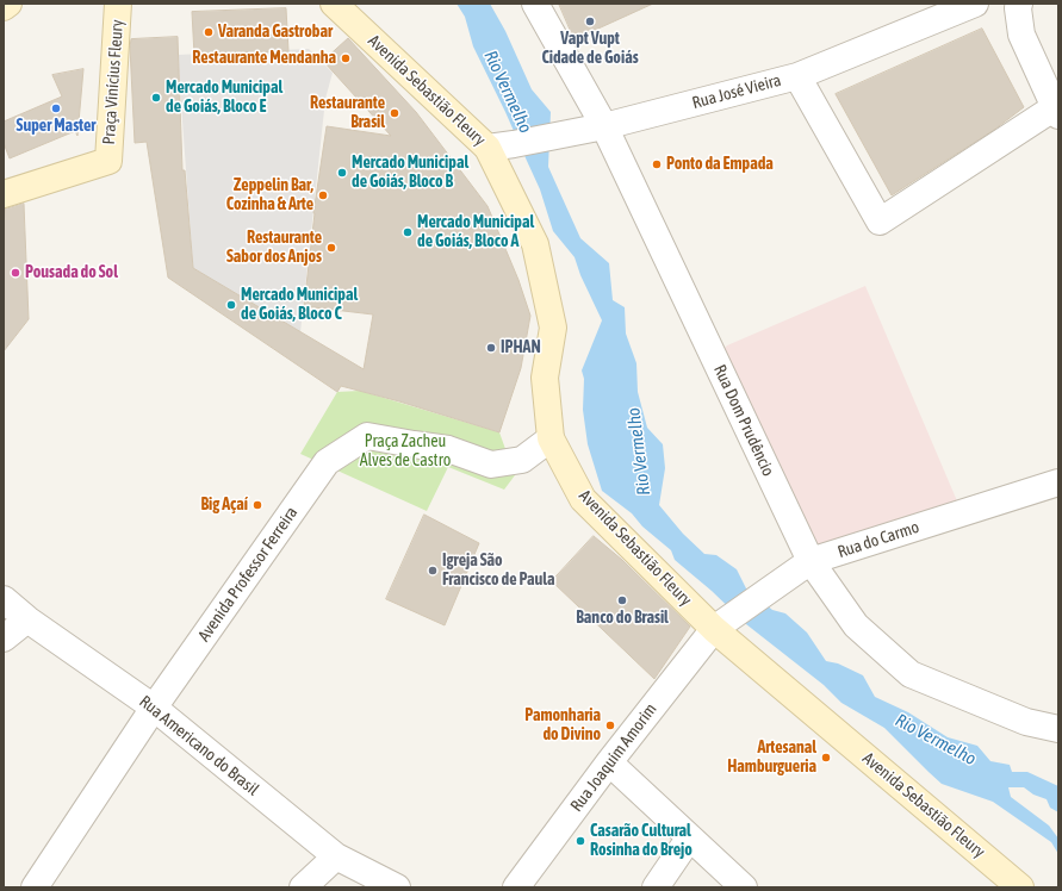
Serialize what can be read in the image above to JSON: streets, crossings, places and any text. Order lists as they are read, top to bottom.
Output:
{
  "streets": {
    "street": [
      "Praça Vinícius Fleury",
      "Avenida Sebastião Fleury",
      "Rua José Vieira",
      "Rua Dom Prudêncio",
      "Rua do Carmo",
      "Avenida Professor Ferreira",
      "Rua Americano do Brasil",
      "Rua Joaquim Amorim"
    ]
  },
  "crossings": [
    ["Avenida Sebastião Fleury", "Rua José Vieira"],
    ["Avenida Sebastião Fleury", "Rua do Carmo"],
    ["Avenida Sebastião Fleury", "Avenida Professor Ferreira"],
    ["Avenida Sebastião Fleury", "Rua Joaquim Amorim"],
    ["Rua José Vieira", "Rua Dom Prudêncio"],
    ["Rua Dom Prudêncio", "Rua do Carmo"],
    ["Rua do Carmo", "Rua Joaquim Amorim"],
    ["Avenida Professor Ferreira", "Rua Americano do Brasil"]
  ],
  "water": ["Rio Vermelho"],
  "parks": ["Praça Zacheu Alves de Castro"],
  "places": [
    "Vapt Vupt Cidade de Goiás",
    "Varanda Gastrobar",
    "Restaurante Mendanha",
    "Mercado Municipal de Goiás, Bloco E",
    "Super Master",
    "Restaurante Brasil",
    "Ponto da Empada",
    "Mercado Municipal de Goiás, Bloco B",
    "Zeppelin Bar, Cozinha & Arte",
    "Mercado Municipal de Goiás, Bloco A",
    "Restaurante Sabor dos Anjos",
    "Pousada do Sol",
    "Mercado Municipal de Goiás, Bloco C",
    "IPHAN",
    "Big Açaí",
    "Igreja São Francisco de Paula",
    "Banco do Brasil",
    "Pamonharia do Divino",
    "Artesanal Hamburgueria",
    "Casarão Cultural Rosinha do Brejo"
  ]
}
